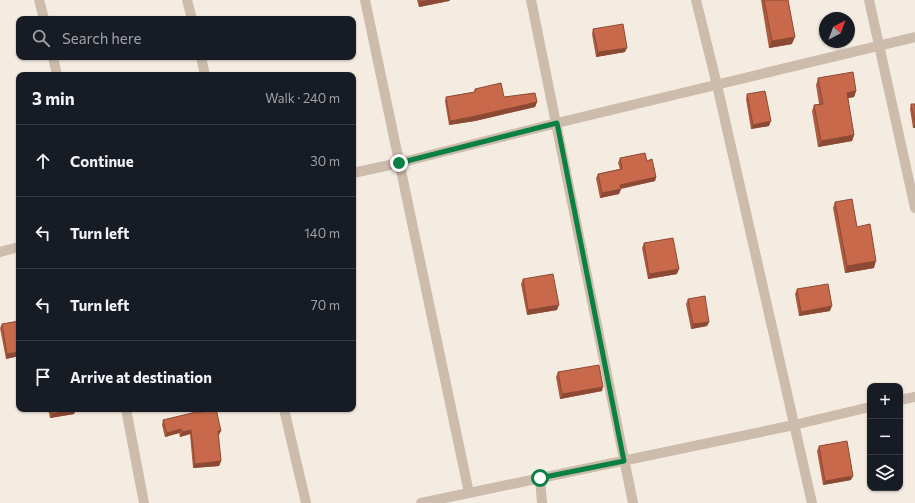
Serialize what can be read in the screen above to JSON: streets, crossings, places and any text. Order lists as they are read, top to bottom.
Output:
{
  "north": "top right",
  "page": {
    "search": "Search here",
    "heading": ["3 min", "Walk · 240 m"],
    "list": [
      ["Continue", "30 m"],
      ["Turn left", "140 m"],
      ["Turn left", "70 m"],
      "Arrive at destination"
    ],
    "map_buttons": ["+", "−"]
  }
}
